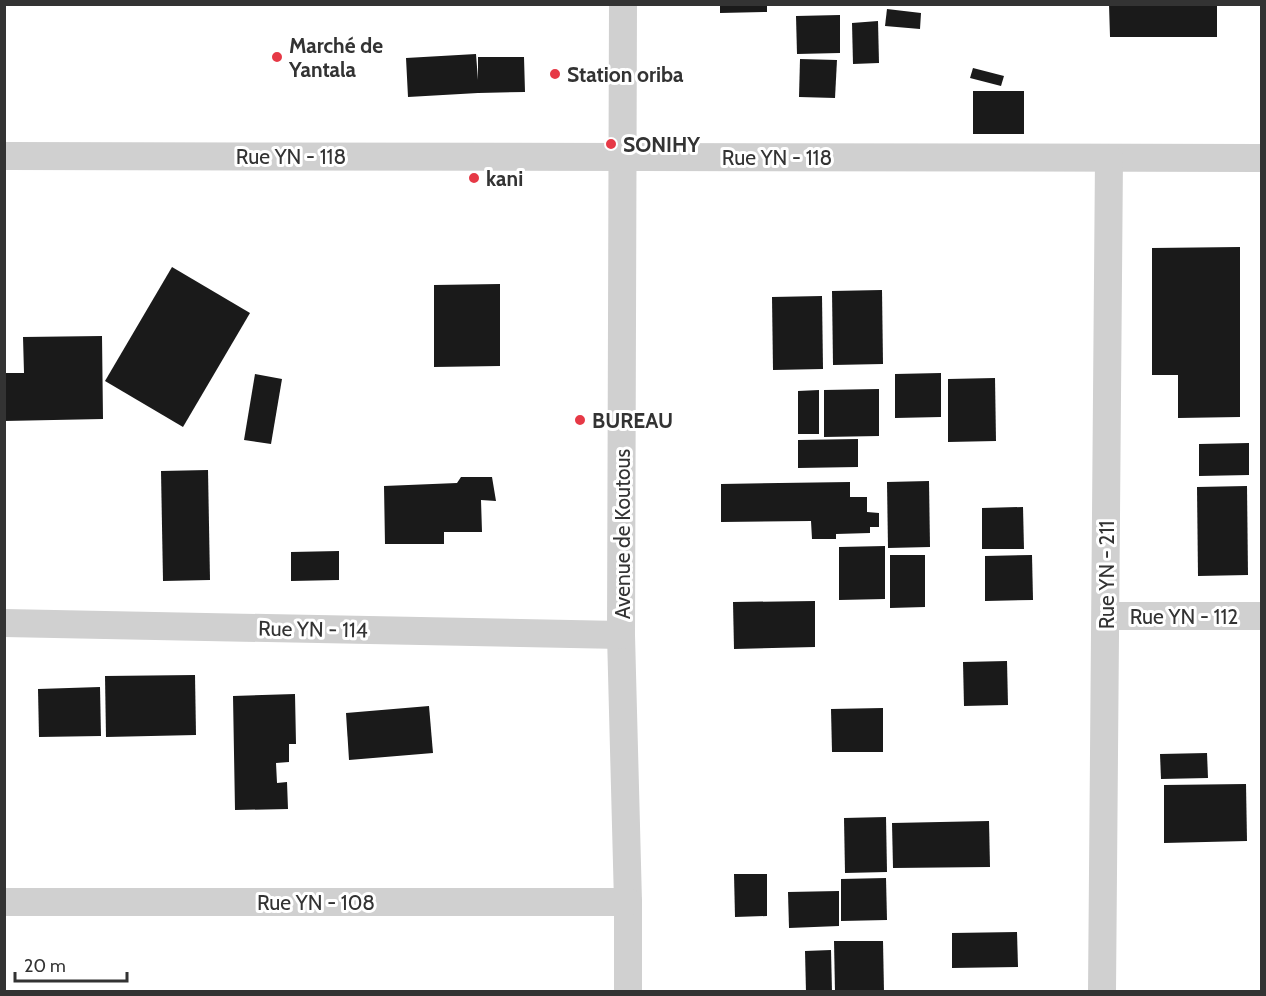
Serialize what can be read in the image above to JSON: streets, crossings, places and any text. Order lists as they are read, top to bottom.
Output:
{
  "streets": {
    "street": [
      "Rue YN - 118",
      "Avenue de Koutous",
      "Rue YN - 211",
      "Rue YN - 112",
      "Rue YN - 114",
      "Rue YN - 108"
    ]
  },
  "crossings": [
    ["Rue YN - 118", "Avenue de Koutous"],
    ["Rue YN - 118", "Rue YN - 211"],
    ["Avenue de Koutous", "Rue YN - 114"],
    ["Avenue de Koutous", "Rue YN - 108"],
    ["Rue YN - 211", "Rue YN - 112"]
  ],
  "places": [
    "Marché de Yantala",
    "Station oriba",
    "SONIHY",
    "kani",
    "BUREAU"
  ],
  "scale_bar": "20 m"
}
